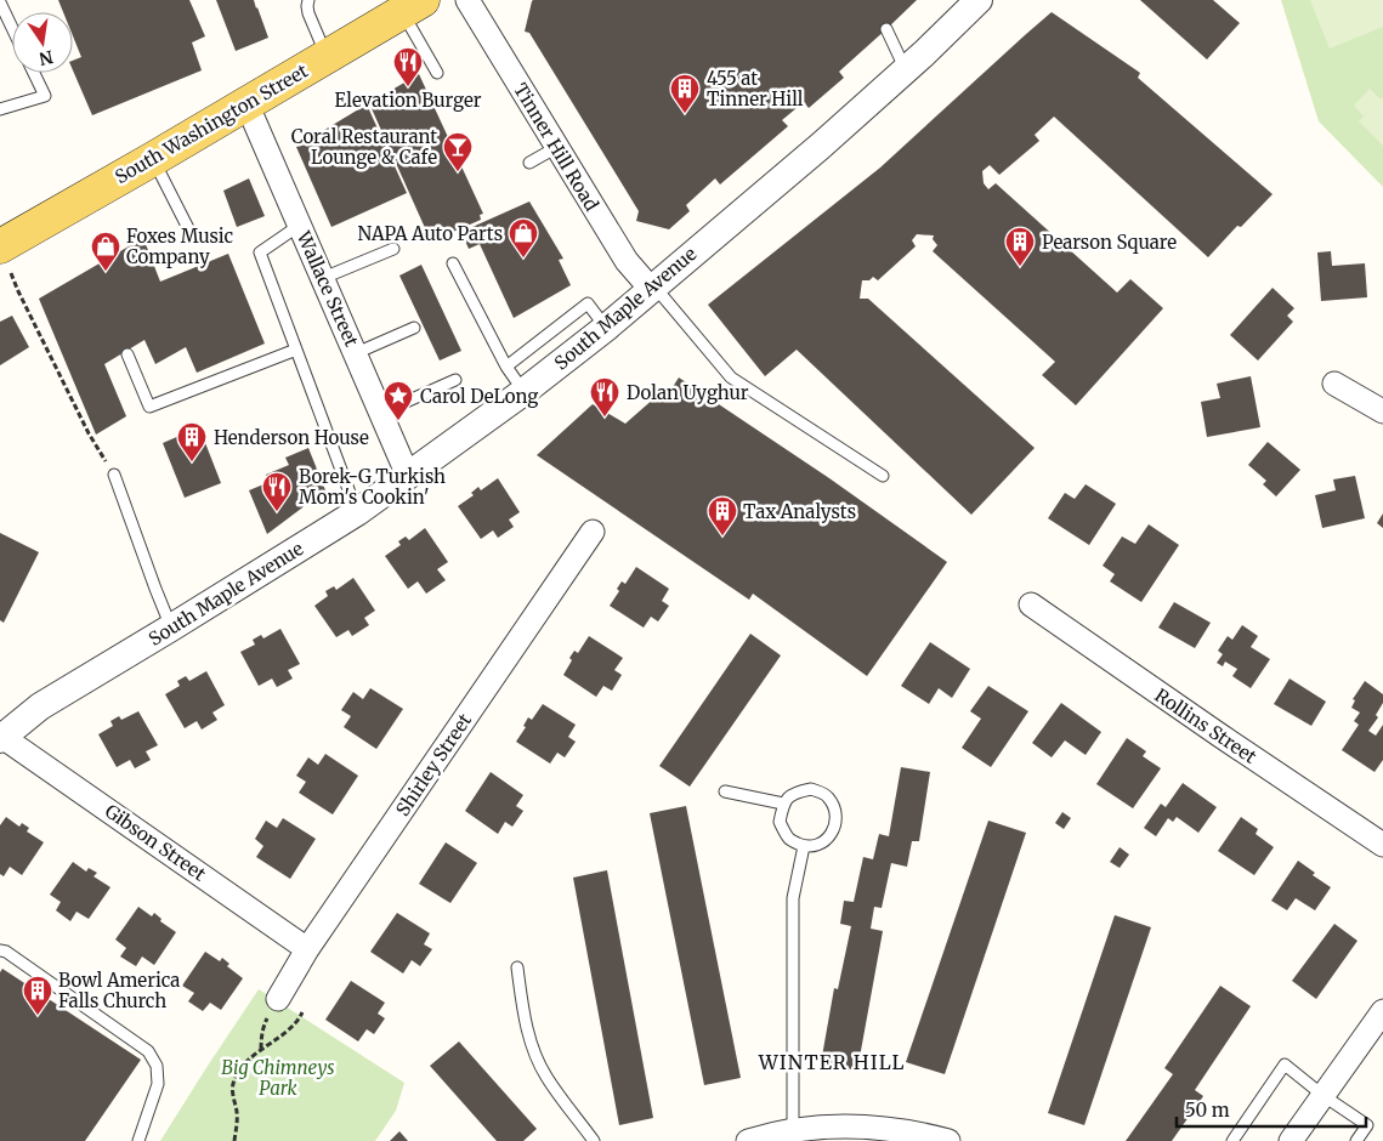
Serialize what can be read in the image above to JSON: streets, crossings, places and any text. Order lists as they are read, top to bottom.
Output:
{
  "streets": {
    "main road": ["South Washington Street"],
    "street": [
      "Tinner Hill Road",
      "Wallace Street",
      "South Maple Avenue",
      "Rollins Street",
      "Shirley Street",
      "Gibson Street"
    ]
  },
  "crossings": [
    ["South Washington Street", "Wallace Street"],
    ["Tinner Hill Road", "South Maple Avenue"],
    ["Wallace Street", "South Maple Avenue"],
    ["South Maple Avenue", "Gibson Street"],
    ["Shirley Street", "Gibson Street"]
  ],
  "districts": ["WINTER HILL"],
  "parks": ["Big Chimneys Park"],
  "places": {
    "restaurant": ["Elevation Burger", "Dolan Uyghur", "Borek-G Turkish Mom's Cookin'"],
    "building": [
      "455 at Tinner Hill",
      "Pearson Square",
      "Henderson House",
      "Tax Analysts",
      "Bowl America Falls Church"
    ],
    "bar": ["Coral Restaurant Lounge & Cafe"],
    "shop": ["NAPA Auto Parts", "Foxes Music Company"],
    "place": ["Carol DeLong"]
  },
  "scale_bar": "50 m",
  "north": "bottom"
}
